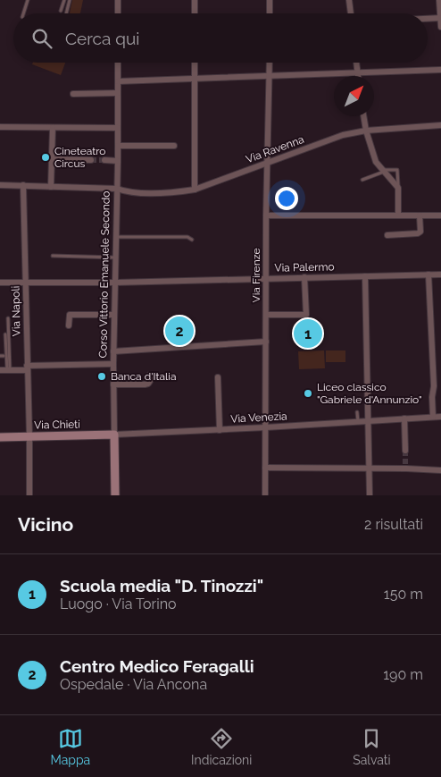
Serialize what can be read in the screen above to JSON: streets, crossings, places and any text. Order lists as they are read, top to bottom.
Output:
{
  "streets": {
    "main road": ["Corso Vittorio Emanuele Secondo", "Via Chieti"],
    "street": [
      "Via Ravenna",
      "Via Palermo",
      "Via Firenze",
      "Via Napoli",
      "Via Venezia"
    ]
  },
  "crossings": [
    ["Via Ravenna", "Corso Vittorio Emanuele Secondo"],
    ["Via Ravenna", "Via Firenze"],
    ["Via Ravenna", "Via Napoli"],
    ["Via Palermo", "Corso Vittorio Emanuele Secondo"],
    ["Via Palermo", "Via Firenze"],
    ["Via Palermo", "Via Napoli"],
    ["Corso Vittorio Emanuele Secondo", "Via Venezia"],
    ["Corso Vittorio Emanuele Secondo", "Via Chieti"],
    ["Via Firenze", "Via Venezia"],
    ["Via Napoli", "Via Chieti"],
    ["Via Venezia", "Via Chieti"]
  ],
  "places": ["Cineteatro Circus", "Banca d'Italia", "Liceo classico \"Gabriele d'Annunzio\""],
  "north": "top right",
  "page": {
    "search": "Cerca qui",
    "pins": ["2", "1"],
    "heading": ["Vicino", "2 risultati"],
    "list": [
      {
        "mark": "1",
        "name": "Scuola media \"D. Tinozzi\"",
        "note": "Luogo · Via Torino",
        "value": "150 m"
      },
      {
        "mark": "2",
        "name": "Centro Medico Feragalli",
        "note": "Ospedale · Via Ancona",
        "value": "190 m"
      }
    ],
    "nav": ["Mappa", "Indicazioni", "Salvati"]
  }
}
